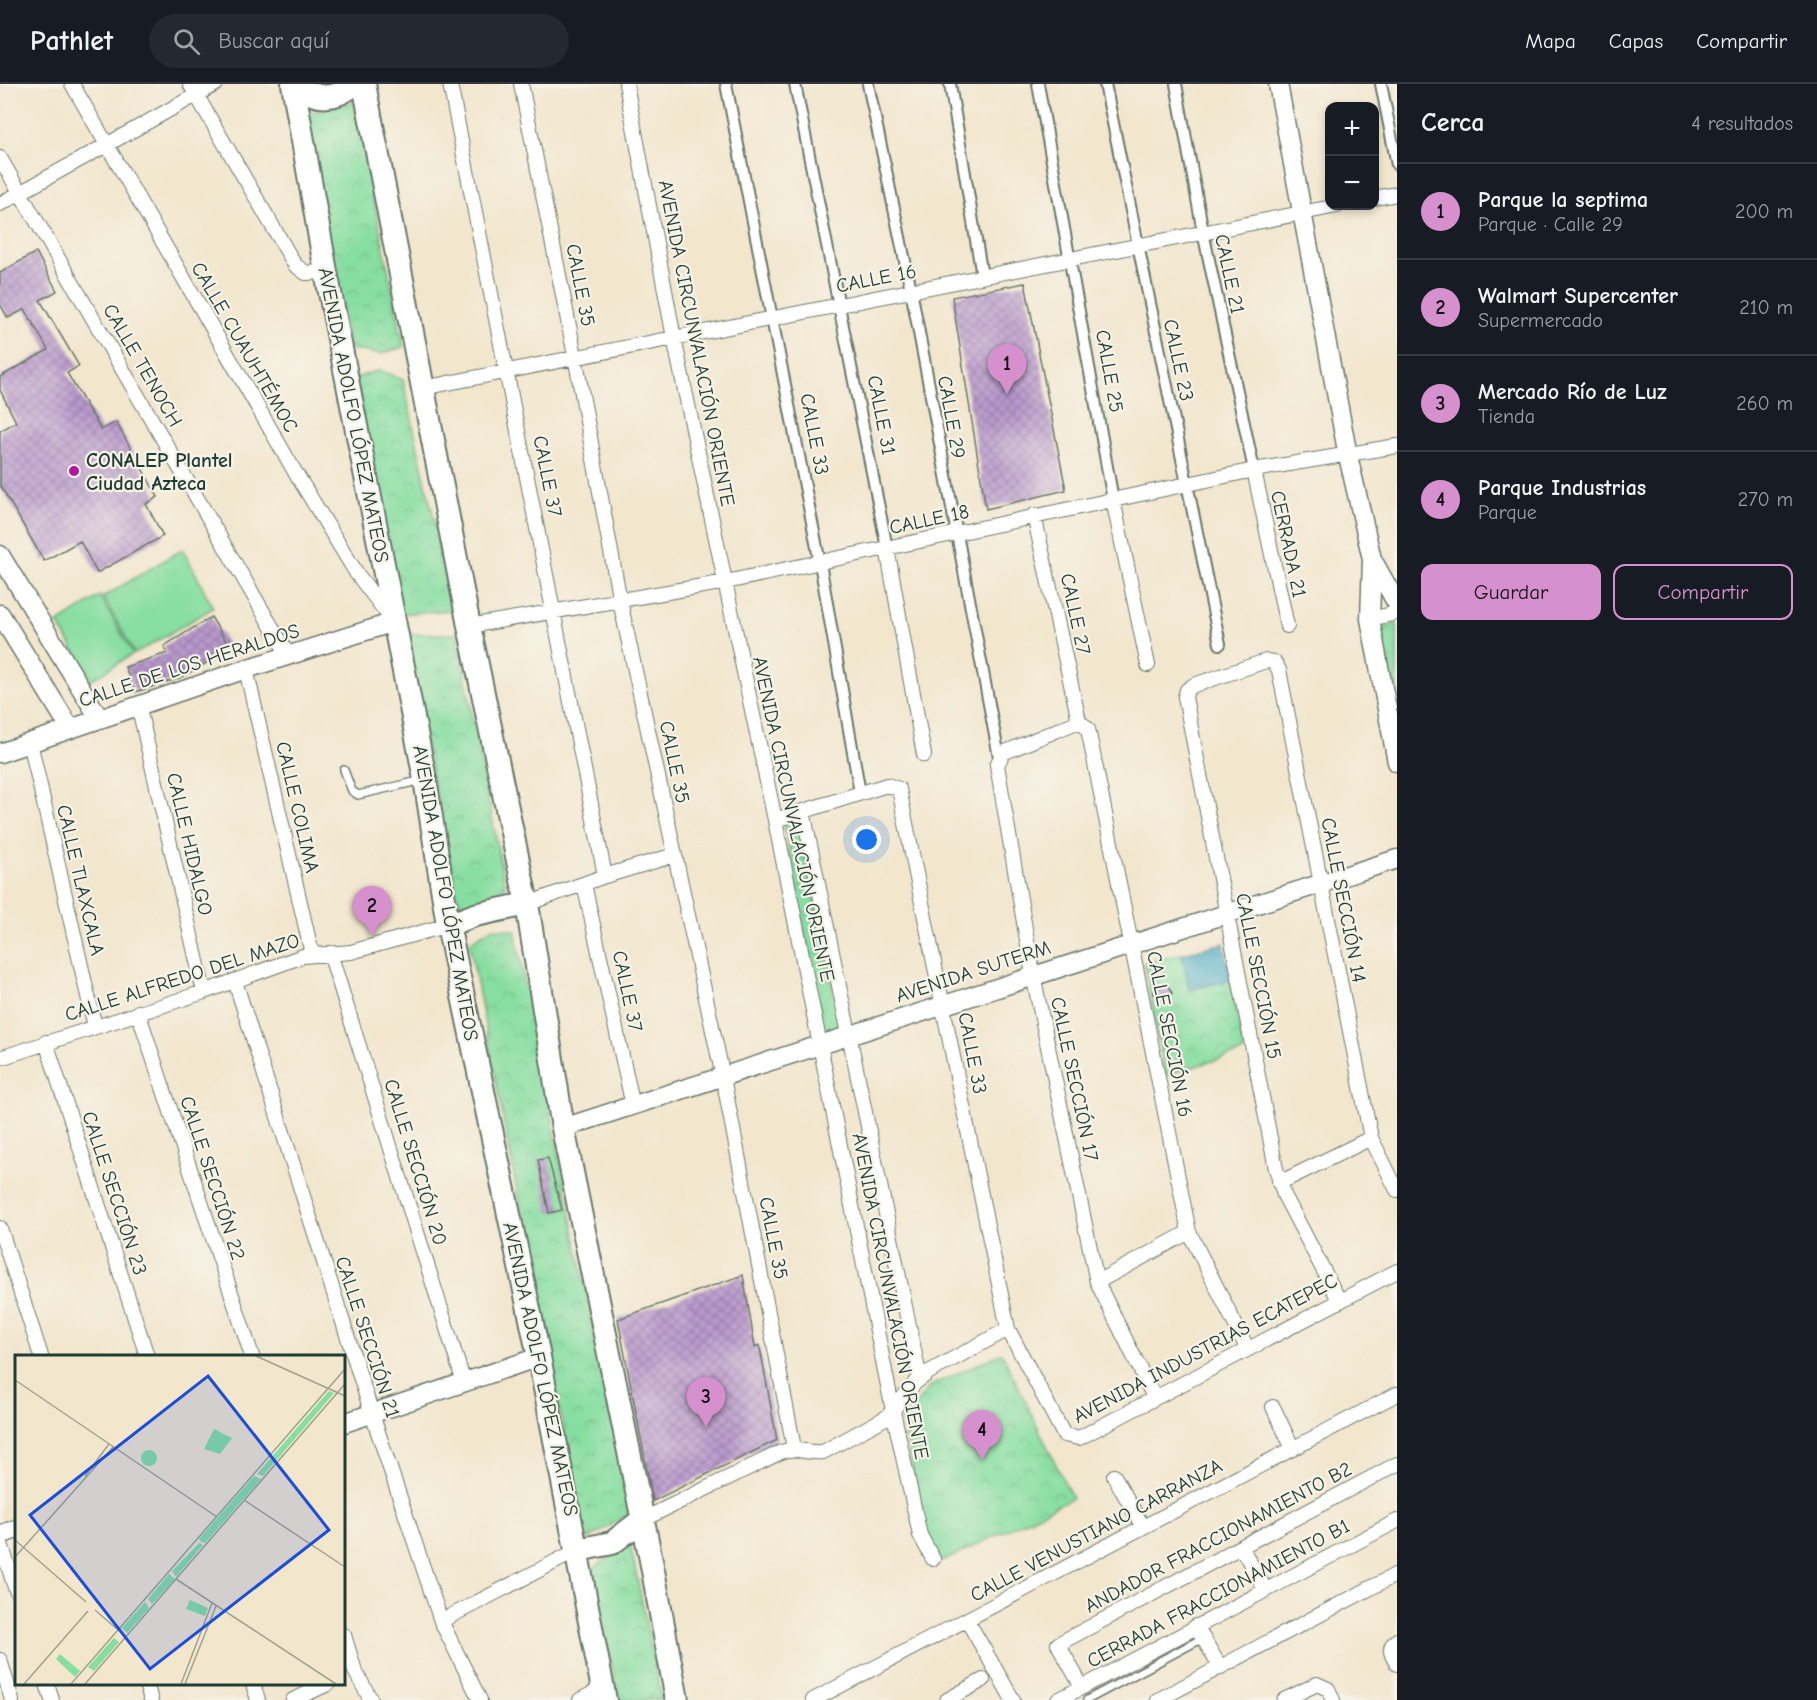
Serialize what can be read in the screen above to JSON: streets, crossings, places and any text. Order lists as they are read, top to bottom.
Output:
{
  "streets": {
    "main road": ["AVENIDA ADOLFO LÓPEZ MATEOS"],
    "street": [
      "CALLE 21",
      "CALLE 16",
      "CALLE 35",
      "AVENIDA CIRCUNVALACIÓN ORIENTE",
      "CALLE CUAUHTÉMOC",
      "CALLE 23",
      "CALLE TENOCH",
      "CALLE 25",
      "CALLE 31",
      "CALLE 29",
      "CALLE 33",
      "CALLE 37",
      "CALLE 18",
      "CERRADA 21",
      "CALLE 27",
      "CALLE DE LOS HERALDOS",
      "CALLE COLIMA",
      "CALLE HIDALGO",
      "CALLE TLAXCALA",
      "CALLE SECCIÓN 14",
      "AVENIDA SUTERM",
      "CALLE SECCIÓN 15",
      "CALLE ALFREDO DEL MAZO",
      "CALLE SECCIÓN 16",
      "CALLE SECCIÓN 17",
      "CALLE SECCIÓN 20",
      "CALLE SECCIÓN 22",
      "CALLE SECCIÓN 23",
      "CALLE SECCIÓN 21",
      "AVENIDA INDUSTRIAS ECATEPEC",
      "CALLE VENUSTIANO CARRANZA",
      "ANDADOR FRACCIONAMIENTO B2",
      "CERRADA FRACCIONAMIENTO B1"
    ]
  },
  "crossings": [
    ["CALLE 21", "CALLE 16"],
    ["CALLE 21", "CALLE 18"],
    ["CALLE 21", "CERRADA 21"],
    ["CALLE 16", "CALLE 35"],
    ["CALLE 16", "AVENIDA CIRCUNVALACIÓN ORIENTE"],
    ["CALLE 16", "CALLE 23"],
    ["CALLE 16", "CALLE 25"],
    ["CALLE 16", "CALLE 31"],
    ["CALLE 16", "CALLE 29"],
    ["CALLE 16", "CALLE 33"],
    ["CALLE 16", "CALLE 37"],
    ["CALLE 35", "CALLE 18"],
    ["CALLE 35", "AVENIDA SUTERM"],
    ["AVENIDA CIRCUNVALACIÓN ORIENTE", "CALLE 18"],
    ["AVENIDA CIRCUNVALACIÓN ORIENTE", "AVENIDA SUTERM"],
    ["CALLE CUAUHTÉMOC", "AVENIDA ADOLFO LÓPEZ MATEOS"],
    ["CALLE CUAUHTÉMOC", "CALLE DE LOS HERALDOS"],
    ["CALLE 23", "CALLE 18"],
    ["CALLE TENOCH", "CALLE DE LOS HERALDOS"],
    ["CALLE 25", "CALLE 18"],
    ["AVENIDA ADOLFO LÓPEZ MATEOS", "CALLE DE LOS HERALDOS"],
    ["AVENIDA ADOLFO LÓPEZ MATEOS", "CALLE ALFREDO DEL MAZO"],
    ["CALLE 31", "CALLE 18"],
    ["CALLE 29", "CALLE 18"],
    ["CALLE 29", "CALLE SECCIÓN 17"],
    ["CALLE 33", "CALLE 18"],
    ["CALLE 33", "AVENIDA SUTERM"],
    ["CALLE 33", "AVENIDA INDUSTRIAS ECATEPEC"],
    ["CALLE 37", "CALLE 18"],
    ["CALLE 37", "AVENIDA SUTERM"],
    ["CALLE 18", "CERRADA 21"],
    ["CALLE 18", "CALLE 27"],
    ["CALLE 27", "CALLE SECCIÓN 16"],
    ["CALLE DE LOS HERALDOS", "CALLE COLIMA"],
    ["CALLE DE LOS HERALDOS", "CALLE HIDALGO"],
    ["CALLE DE LOS HERALDOS", "CALLE TLAXCALA"],
    ["CALLE COLIMA", "CALLE ALFREDO DEL MAZO"],
    ["CALLE HIDALGO", "CALLE ALFREDO DEL MAZO"],
    ["CALLE TLAXCALA", "CALLE ALFREDO DEL MAZO"],
    ["CALLE SECCIÓN 14", "AVENIDA SUTERM"],
    ["CALLE SECCIÓN 14", "CALLE SECCIÓN 15"],
    ["AVENIDA SUTERM", "CALLE SECCIÓN 15"],
    ["AVENIDA SUTERM", "CALLE SECCIÓN 16"],
    ["AVENIDA SUTERM", "CALLE SECCIÓN 17"],
    ["CALLE SECCIÓN 15", "AVENIDA INDUSTRIAS ECATEPEC"],
    ["CALLE ALFREDO DEL MAZO", "CALLE SECCIÓN 20"],
    ["CALLE ALFREDO DEL MAZO", "CALLE SECCIÓN 22"],
    ["CALLE ALFREDO DEL MAZO", "CALLE SECCIÓN 23"],
    ["CALLE ALFREDO DEL MAZO", "CALLE SECCIÓN 21"],
    ["CALLE SECCIÓN 16", "AVENIDA INDUSTRIAS ECATEPEC"],
    ["CALLE SECCIÓN 17", "AVENIDA INDUSTRIAS ECATEPEC"],
    ["ANDADOR FRACCIONAMIENTO B2", "CERRADA FRACCIONAMIENTO B1"]
  ],
  "places": ["CONALEP Plantel Ciudad Azteca"],
  "page": {
    "header": "Pathlet",
    "search": "Buscar aquí",
    "nav": ["Mapa", "Capas", "Compartir"],
    "heading": ["Cerca", "4 resultados"],
    "map_buttons": ["+", "−"],
    "list": [
      {
        "mark": "1",
        "name": "Parque la septima",
        "note": "Parque · Calle 29",
        "value": "200 m"
      },
      {
        "mark": "2",
        "name": "Walmart Supercenter",
        "note": "Supermercado",
        "value": "210 m"
      },
      {
        "mark": "3",
        "name": "Mercado Río de Luz",
        "note": "Tienda",
        "value": "260 m"
      },
      {
        "mark": "4",
        "name": "Parque Industrias",
        "note": "Parque",
        "value": "270 m"
      }
    ],
    "pins": [
      "1",
      "2",
      "3",
      "4"
    ],
    "buttons": ["Guardar", "Compartir"]
  }
}
